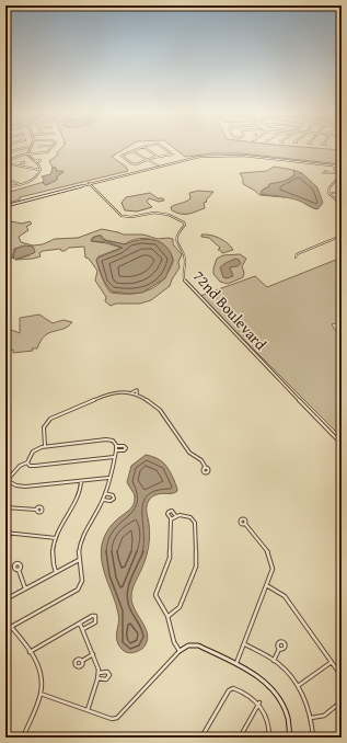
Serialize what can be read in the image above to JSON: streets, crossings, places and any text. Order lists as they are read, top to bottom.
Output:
{
  "streets": {
    "street": ["72nd Boulevard"]
  }
}
